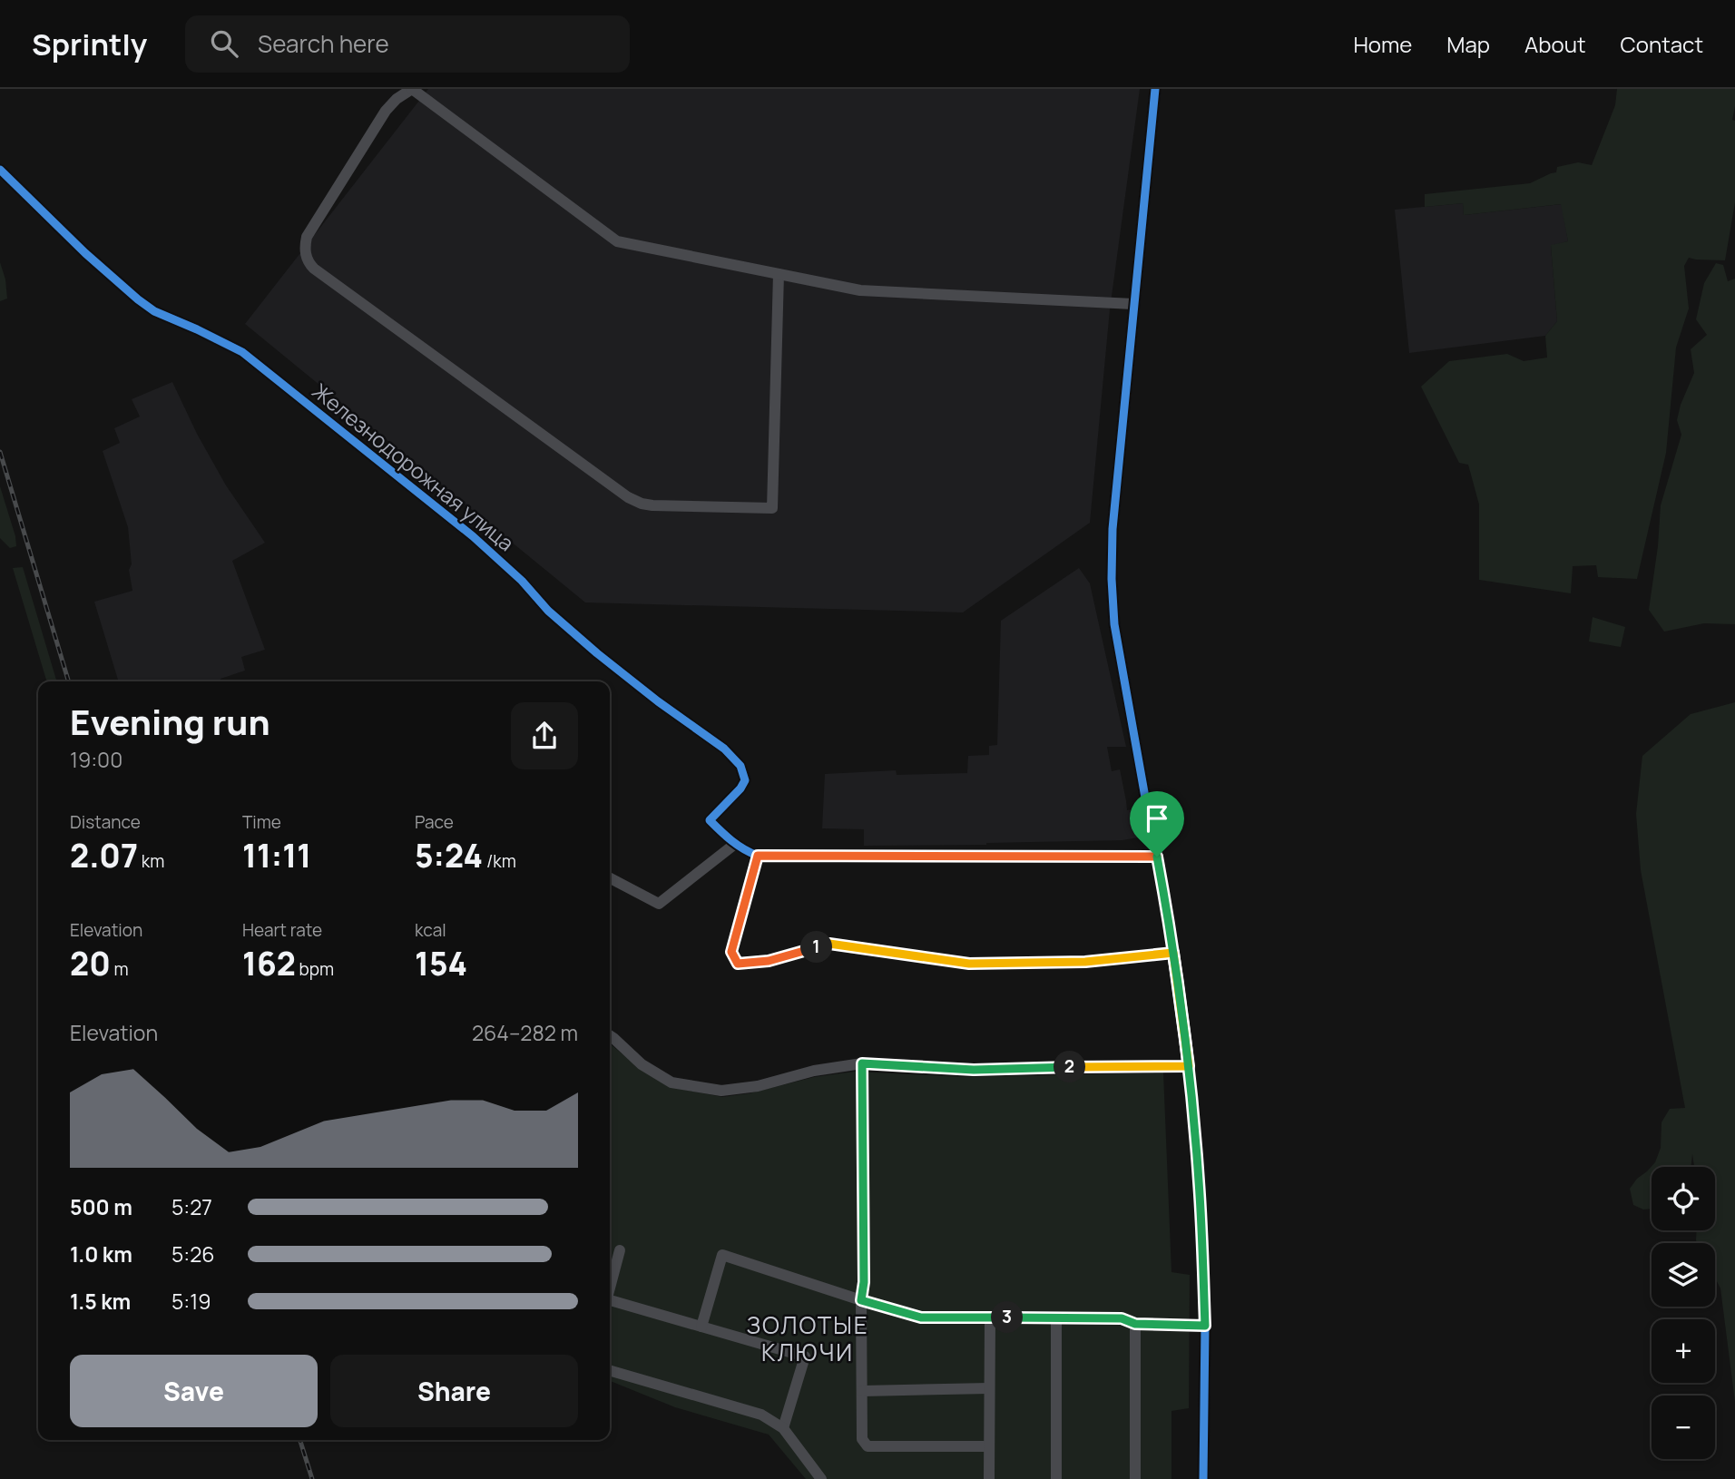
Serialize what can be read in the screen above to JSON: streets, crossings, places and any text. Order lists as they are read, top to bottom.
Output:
{
  "streets": {
    "street": ["Железнодорожная улица"]
  },
  "districts": ["ЗОЛОТЫЕ КЛЮЧИ"],
  "page": {
    "header": "Sprintly",
    "search": "Search here",
    "nav": [
      "Home",
      "Map",
      "About",
      "Contact"
    ],
    "heading": ["Evening run", "19:00"],
    "stats": [
      ["Distance", "2.07 km"],
      ["Time", "11:11"],
      ["Pace", "5:24 /km"],
      ["Elevation", "20 m"],
      ["Heart rate", "162 bpm"],
      ["kcal", "154"]
    ],
    "pins": ["1", "2", "3"],
    "chart": ["Elevation", "264–282 m"],
    "map_buttons": ["+", "−"],
    "list": [
      {
        "name": "500 m",
        "note": "5:27"
      },
      {
        "name": "1.0 km",
        "note": "5:26"
      },
      {
        "name": "1.5 km",
        "note": "5:19"
      }
    ],
    "buttons": ["Save", "Share"]
  }
}
